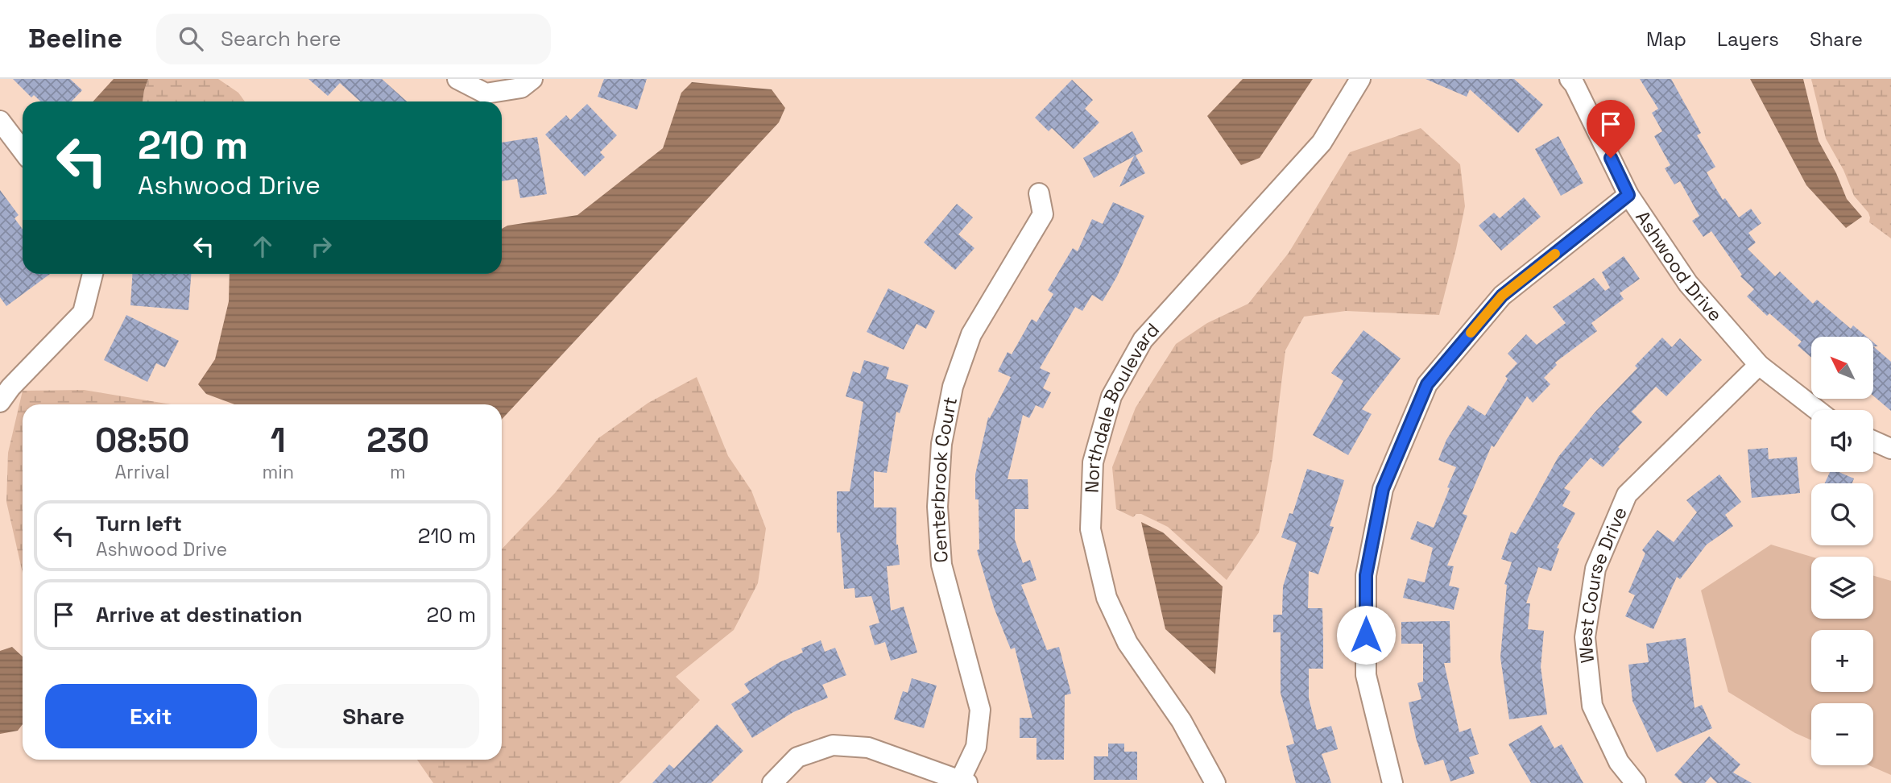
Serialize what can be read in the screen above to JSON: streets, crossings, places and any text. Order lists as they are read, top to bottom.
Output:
{
  "streets": {
    "street": [
      "Ashwood Drive",
      "Northdale Boulevard",
      "Centerbrook Court",
      "West Course Drive"
    ]
  },
  "crossings": [
    ["Ashwood Drive", "West Course Drive"]
  ],
  "north": "top left",
  "page": {
    "header": "Beeline",
    "search": "Search here",
    "nav": ["Map", "Layers", "Share"],
    "turn": ["210 m", "Ashwood Drive"],
    "map_buttons": ["+", "−"],
    "eta": [
      "08:50",
      "Arrival",
      "1",
      "min",
      "230",
      "m"
    ],
    "list": [
      {
        "name": "Turn left",
        "note": "Ashwood Drive",
        "value": "210 m"
      },
      {
        "name": "Arrive at destination",
        "value": "20 m"
      }
    ],
    "buttons": ["Exit", "Share"]
  }
}
